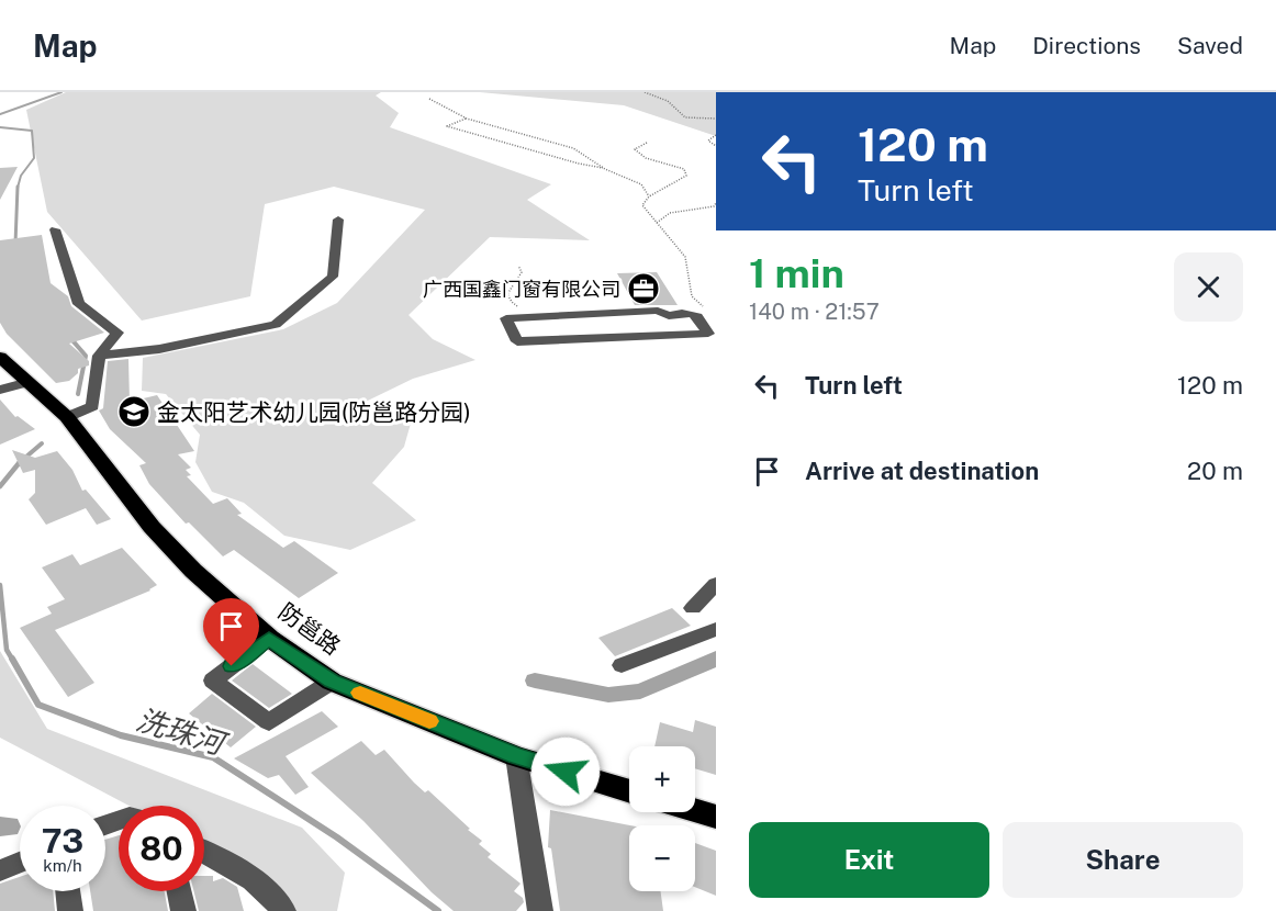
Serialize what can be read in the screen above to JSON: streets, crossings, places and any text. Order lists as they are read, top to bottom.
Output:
{
  "streets": {
    "highway": ["防邕路"]
  },
  "water": ["洗珠河"],
  "places": {
    "office": ["广西国鑫门窗有限公司"],
    "school or university": ["金太阳艺术幼儿园(防邕路分园)"]
  },
  "page": {
    "header": "Map",
    "nav": ["Map", "Directions", "Saved"],
    "turn": ["120 m", "Turn left"],
    "heading": ["1 min", "140 m · 21:57"],
    "list": [
      {
        "name": "Turn left",
        "value": "120 m"
      },
      {
        "name": "Arrive at destination",
        "value": "20 m"
      }
    ],
    "map_buttons": ["+", "−"],
    "speed": "73 km/h",
    "limit": "80",
    "buttons": ["Exit", "Share"]
  }
}
